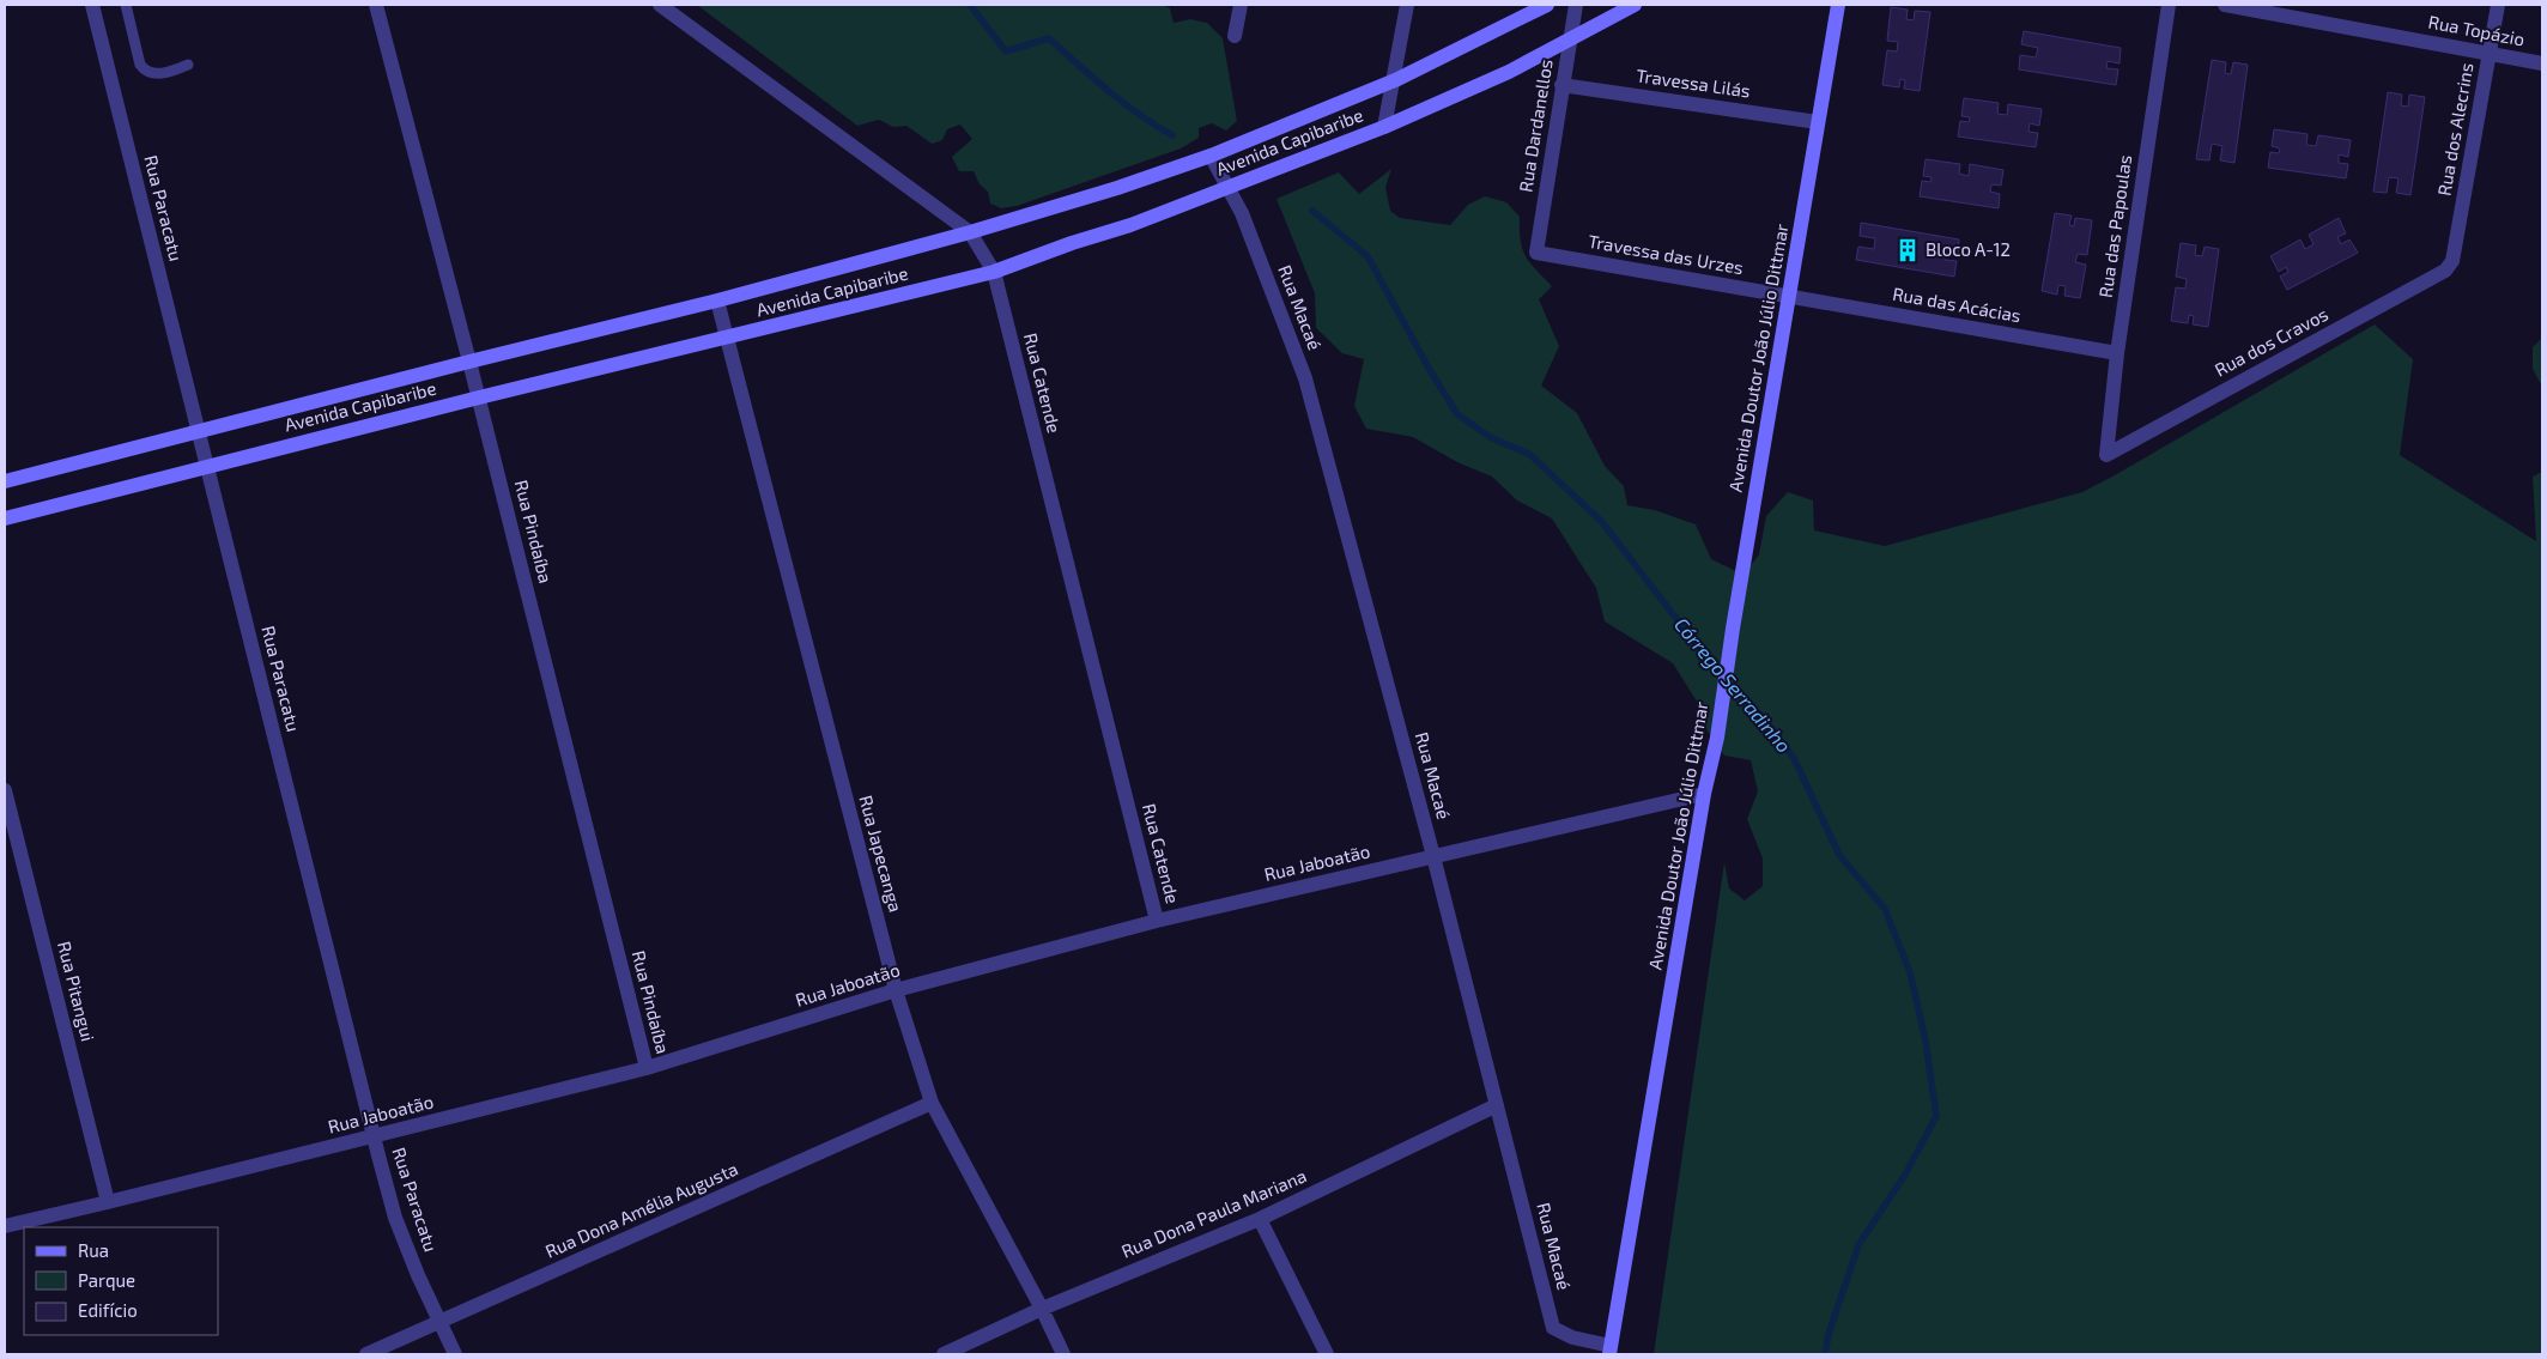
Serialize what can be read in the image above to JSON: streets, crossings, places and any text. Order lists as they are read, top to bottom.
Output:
{
  "streets": {
    "main road": ["Avenida Capibaribe", "Avenida Doutor João Júlio Dittmar"],
    "street": [
      "Rua Topázio",
      "Travessa Lilás",
      "Rua Dardanellos",
      "Rua dos Alecrins",
      "Rua Paracatu",
      "Rua das Papoulas",
      "Travessa das Urzes",
      "Rua das Acácias",
      "Rua Macaé",
      "Rua dos Cravos",
      "Rua Catende",
      "Rua Pindaíba",
      "Rua Japecanga",
      "Rua Jaboatão",
      "Rua Pitangui",
      "Rua Dona Amélia Augusta",
      "Rua Dona Paula Mariana"
    ]
  },
  "crossings": [
    ["Rua Topázio", "Rua dos Alecrins"],
    ["Travessa Lilás", "Rua Dardanellos"],
    ["Travessa Lilás", "Avenida Doutor João Júlio Dittmar"],
    ["Rua Dardanellos", "Avenida Capibaribe"],
    ["Rua Dardanellos", "Travessa das Urzes"],
    ["Rua dos Alecrins", "Rua dos Cravos"],
    ["Avenida Capibaribe", "Rua Paracatu"],
    ["Avenida Capibaribe", "Rua Macaé"],
    ["Avenida Capibaribe", "Rua Catende"],
    ["Avenida Capibaribe", "Rua Pindaíba"],
    ["Avenida Capibaribe", "Rua Japecanga"],
    ["Rua Paracatu", "Rua Jaboatão"],
    ["Rua Paracatu", "Rua Dona Amélia Augusta"],
    ["Rua das Papoulas", "Rua das Acácias"],
    ["Rua das Papoulas", "Rua dos Cravos"],
    ["Travessa das Urzes", "Rua das Acácias"],
    ["Travessa das Urzes", "Avenida Doutor João Júlio Dittmar"],
    ["Rua das Acácias", "Avenida Doutor João Júlio Dittmar"],
    ["Rua Macaé", "Avenida Doutor João Júlio Dittmar"],
    ["Rua Macaé", "Rua Jaboatão"],
    ["Rua Macaé", "Rua Dona Paula Mariana"],
    ["Avenida Doutor João Júlio Dittmar", "Rua Jaboatão"],
    ["Rua Catende", "Rua Jaboatão"],
    ["Rua Pindaíba", "Rua Jaboatão"],
    ["Rua Japecanga", "Rua Jaboatão"],
    ["Rua Japecanga", "Rua Dona Amélia Augusta"],
    ["Rua Japecanga", "Rua Dona Paula Mariana"],
    ["Rua Jaboatão", "Rua Pitangui"]
  ],
  "water": ["Córrego Serradinho"],
  "places": {
    "building": ["Bloco A-12"]
  },
  "legend": ["Rua", "Parque", "Edifício"]
}
